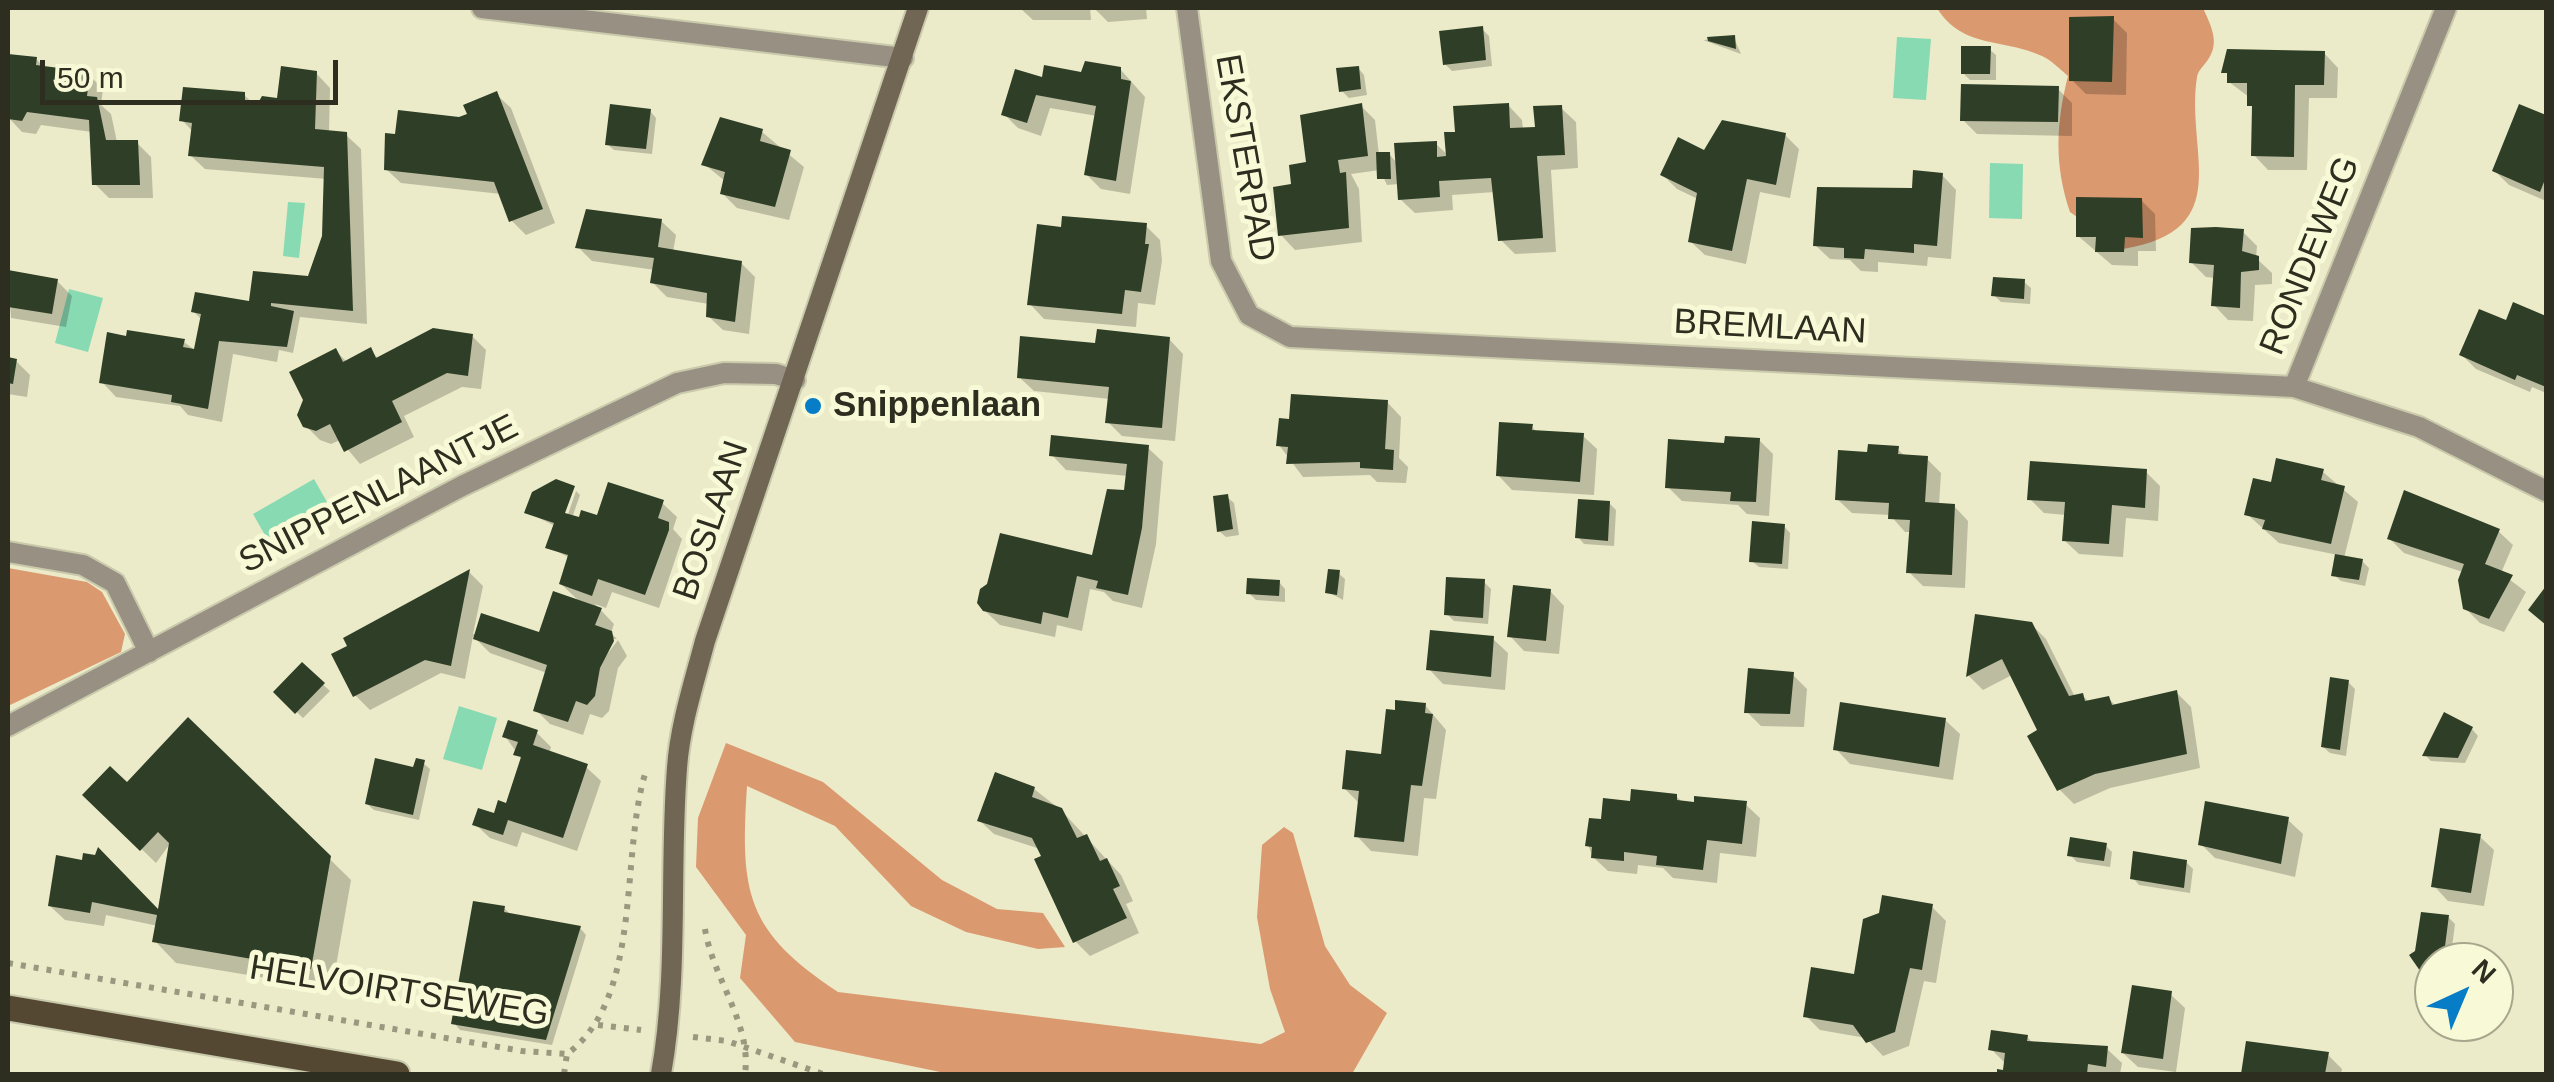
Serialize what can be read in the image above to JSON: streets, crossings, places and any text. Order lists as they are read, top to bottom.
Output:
{
  "streets": {
    "main road": ["BOSLAAN"],
    "street": [
      "EKSTERPAD",
      "RONDEWEG",
      "BREMLAAN",
      "SNIPPENLAANTJE"
    ],
    "path": ["HELVOIRTSEWEG"]
  },
  "crossings": [
    ["EKSTERPAD", "BREMLAAN"],
    ["RONDEWEG", "BREMLAAN"],
    ["SNIPPENLAANTJE", "BOSLAAN"],
    ["BOSLAAN", "HELVOIRTSEWEG"]
  ],
  "places": ["Snippenlaan"],
  "scale_bar": "50 m",
  "north": "top right"
}
